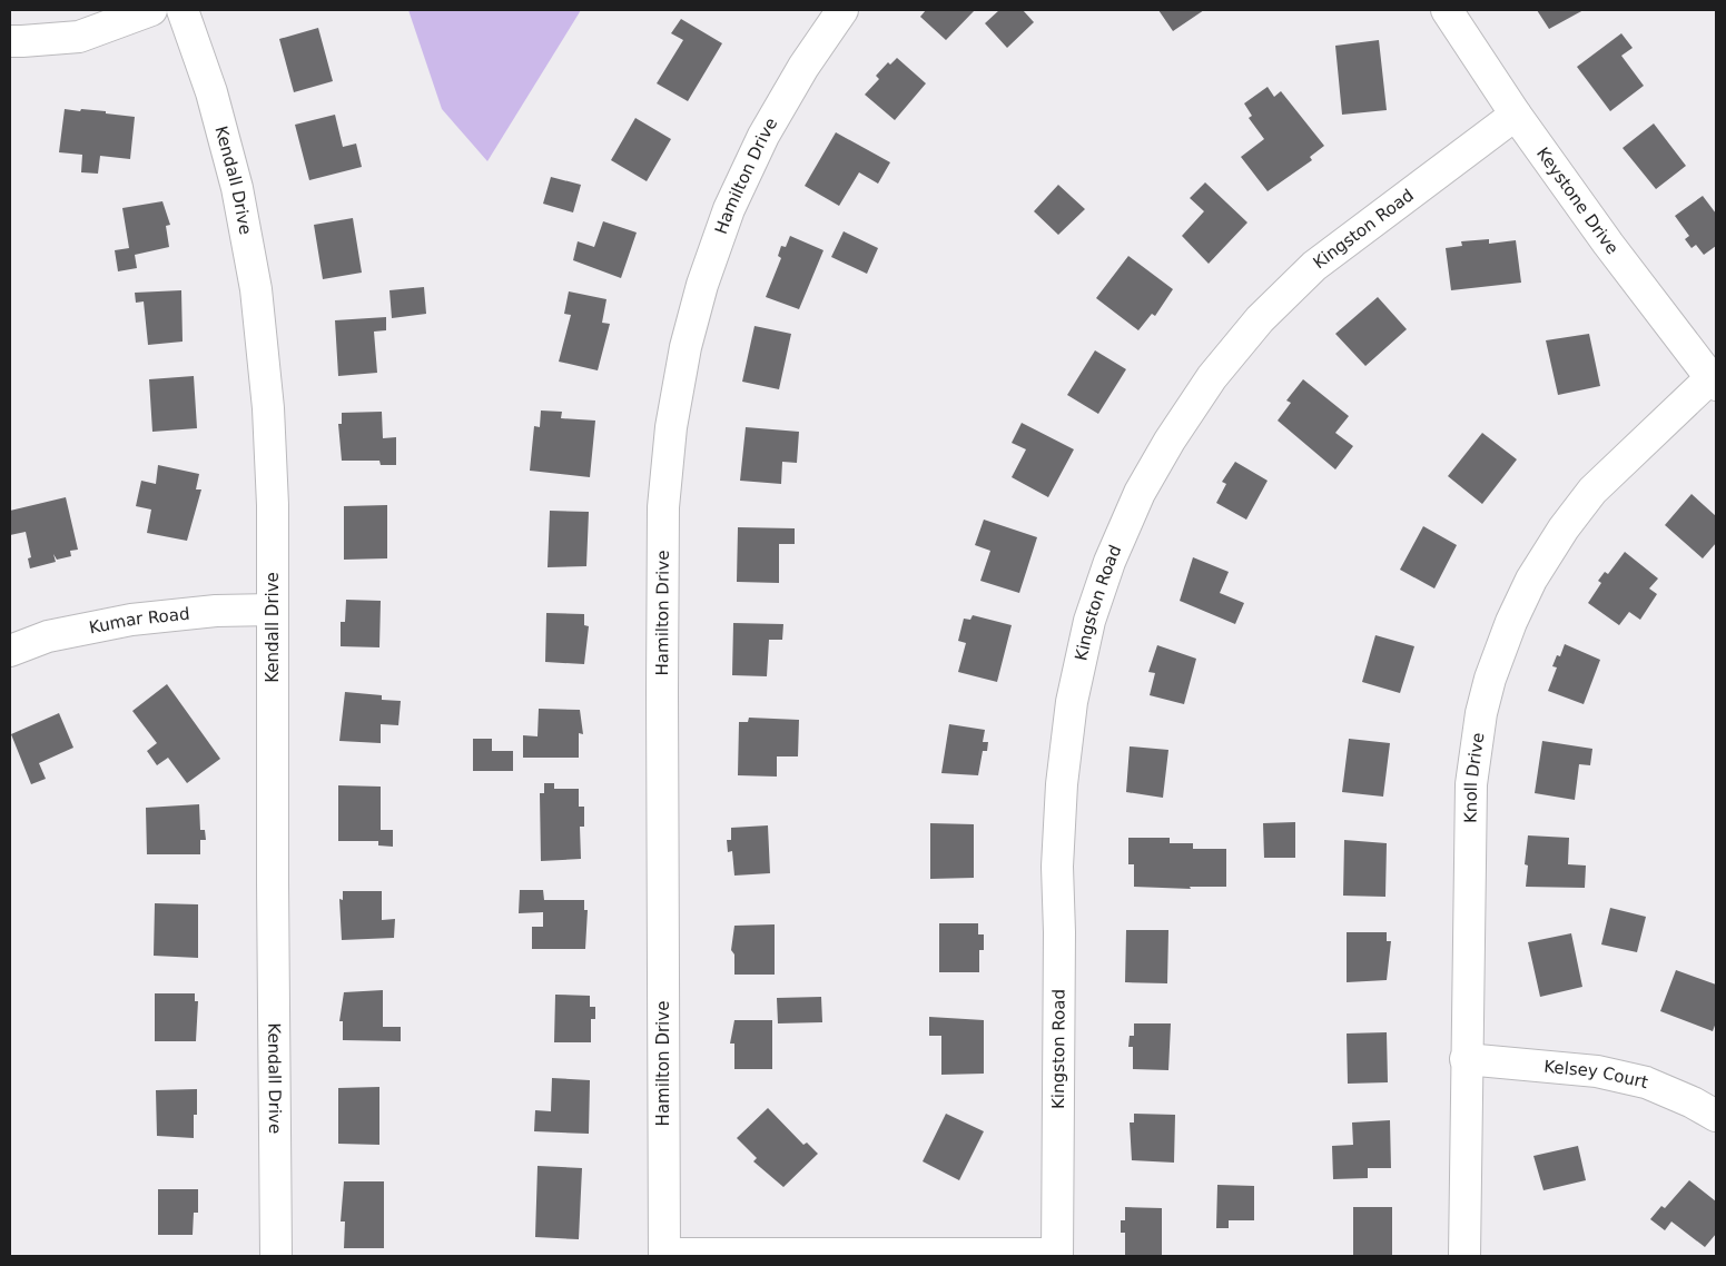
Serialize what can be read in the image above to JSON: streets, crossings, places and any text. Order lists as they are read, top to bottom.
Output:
{
  "streets": {
    "street": [
      "Hamilton Drive",
      "Kendall Drive",
      "Keystone Drive",
      "Kingston Road",
      "Kumar Road",
      "Knoll Drive",
      "Kelsey Court"
    ]
  },
  "crossings": [
    ["Kendall Drive", "Kumar Road"],
    ["Keystone Drive", "Kingston Road"],
    ["Keystone Drive", "Knoll Drive"],
    ["Knoll Drive", "Kelsey Court"]
  ]
}
